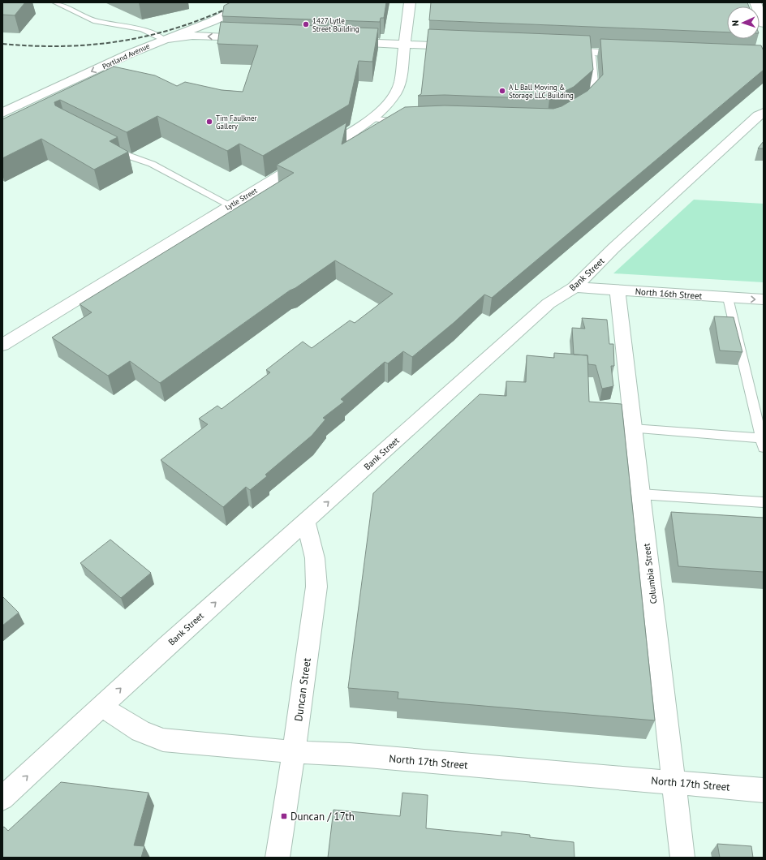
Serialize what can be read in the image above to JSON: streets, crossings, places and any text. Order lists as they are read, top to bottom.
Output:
{
  "streets": {
    "street": [
      "Portland Avenue",
      "Lytle Street",
      "Bank Street",
      "North 16th Street",
      "Columbia Street",
      "Duncan Street",
      "North 17th Street"
    ]
  },
  "crossings": [
    ["Bank Street", "North 16th Street"],
    ["Bank Street", "Duncan Street"],
    ["Bank Street", "North 17th Street"],
    ["North 16th Street", "Columbia Street"],
    ["Columbia Street", "North 17th Street"],
    ["Duncan Street", "North 17th Street"]
  ],
  "one_way": ["Portland Avenue", "Bank Street"],
  "places": {
    "other": ["1427 Lytle Street Building", "A L Ball Moving & Storage LLC Building", "Tim Faulkner Gallery"],
    "transit": ["Duncan / 17th"]
  },
  "north": "left"
}
